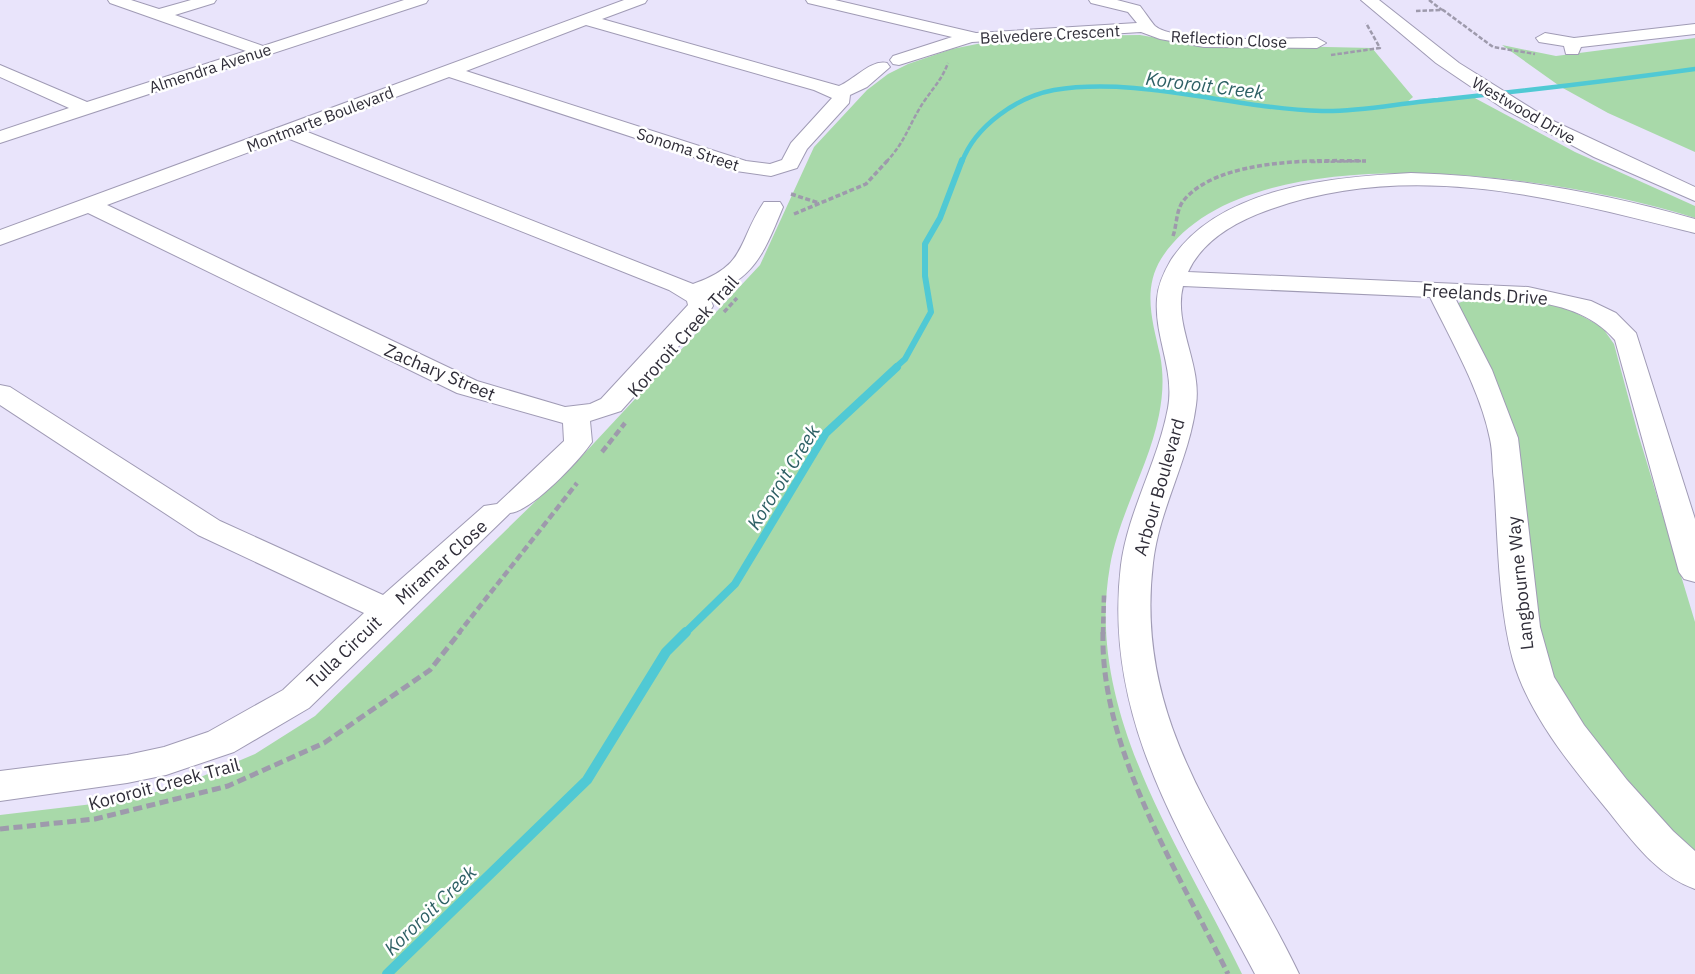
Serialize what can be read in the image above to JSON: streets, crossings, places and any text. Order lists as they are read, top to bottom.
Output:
{
  "streets": {
    "street": [
      "Belvedere Crescent",
      "Reflection Close",
      "Almendra Avenue",
      "Westwood Drive",
      "Montmarte Boulevard",
      "Sonoma Street",
      "Freelands Drive",
      "Zachary Street",
      "Arbour Boulevard",
      "Miramar Close",
      "Langbourne Way",
      "Tulla Circuit"
    ],
    "path": ["Kororoit Creek Trail"]
  },
  "crossings": [
    ["Belvedere Crescent", "Reflection Close"],
    ["Montmarte Boulevard", "Sonoma Street"],
    ["Montmarte Boulevard", "Zachary Street"],
    ["Freelands Drive", "Arbour Boulevard"],
    ["Freelands Drive", "Langbourne Way"],
    ["Zachary Street", "Miramar Close"],
    ["Miramar Close", "Tulla Circuit"]
  ],
  "water": ["Kororoit Creek"]
}
